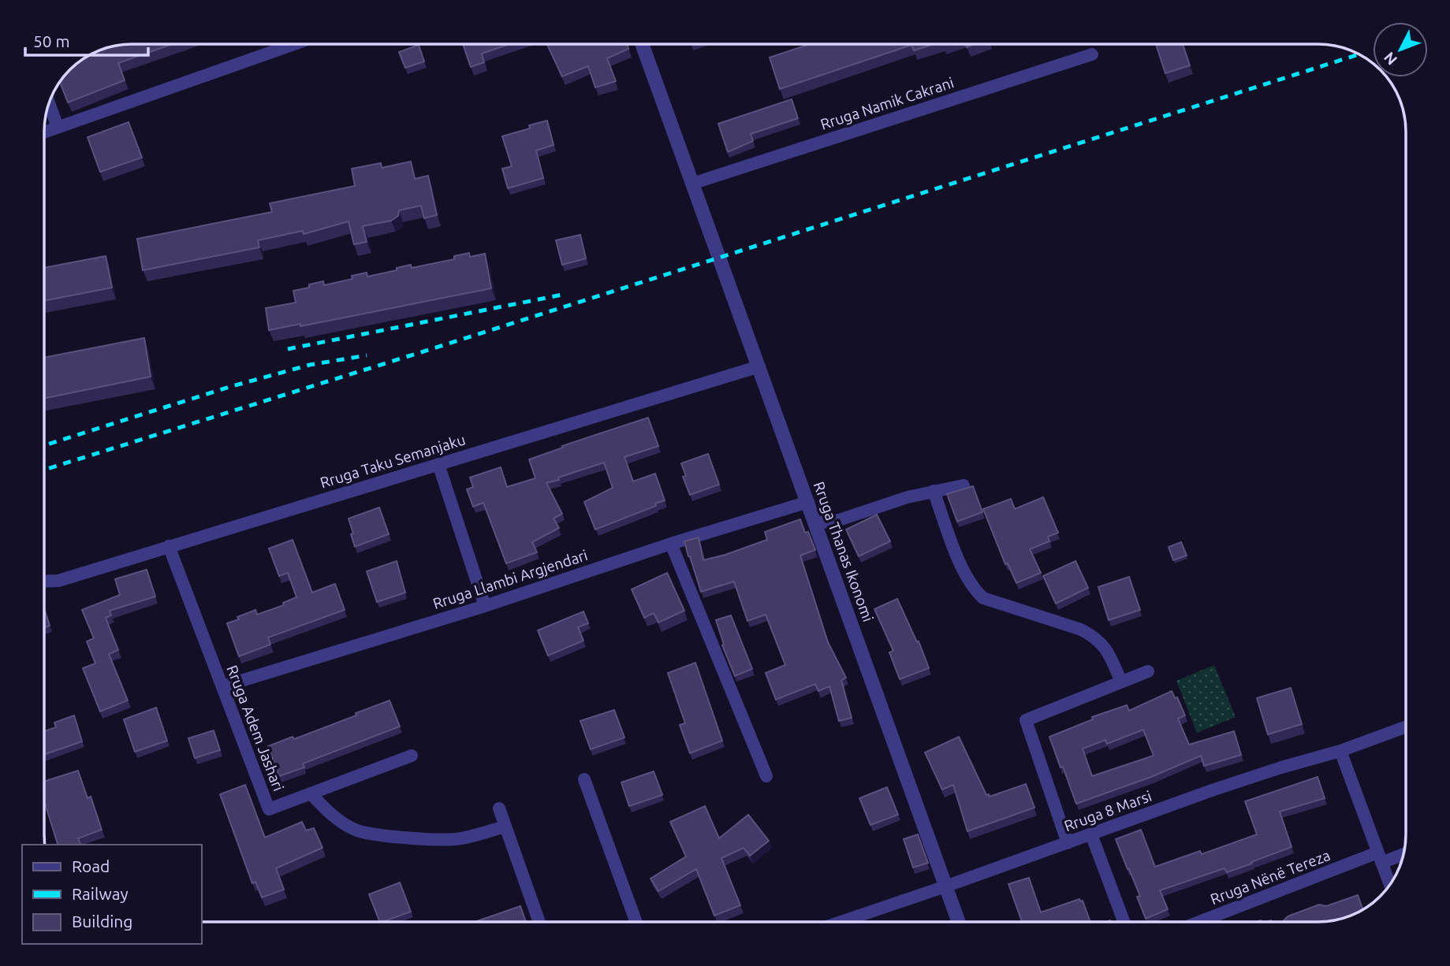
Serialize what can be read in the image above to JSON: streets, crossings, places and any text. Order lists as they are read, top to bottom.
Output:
{
  "streets": {
    "street": [
      "Rruga Namik Cakrani",
      "Rruga Taku Semanjaku",
      "Rruga Thanas Ikonomi",
      "Rruga Llambi Argjendari",
      "Rruga Adem Jashari",
      "Rruga 8 Marsi",
      "Rruga Nënë Tereza"
    ]
  },
  "crossings": [
    ["Rruga Namik Cakrani", "Rruga Thanas Ikonomi"],
    ["Rruga Taku Semanjaku", "Rruga Thanas Ikonomi"],
    ["Rruga Taku Semanjaku", "Rruga Adem Jashari"],
    ["Rruga Thanas Ikonomi", "Rruga Llambi Argjendari"],
    ["Rruga Thanas Ikonomi", "Rruga 8 Marsi"],
    ["Rruga Llambi Argjendari", "Rruga Adem Jashari"]
  ],
  "legend": ["Road", "Railway", "Building"],
  "scale_bar": "50 m",
  "north": "bottom left"
}
